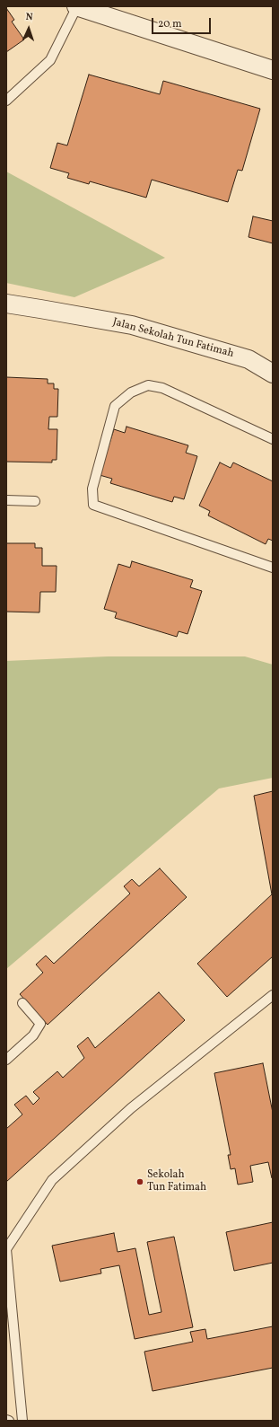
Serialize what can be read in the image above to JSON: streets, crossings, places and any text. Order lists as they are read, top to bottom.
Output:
{
  "streets": {
    "street": ["Jalan Sekolah Tun Fatimah"]
  },
  "places": ["Sekolah Tun Fatimah"],
  "scale_bar": "20 m",
  "north": "top"
}
